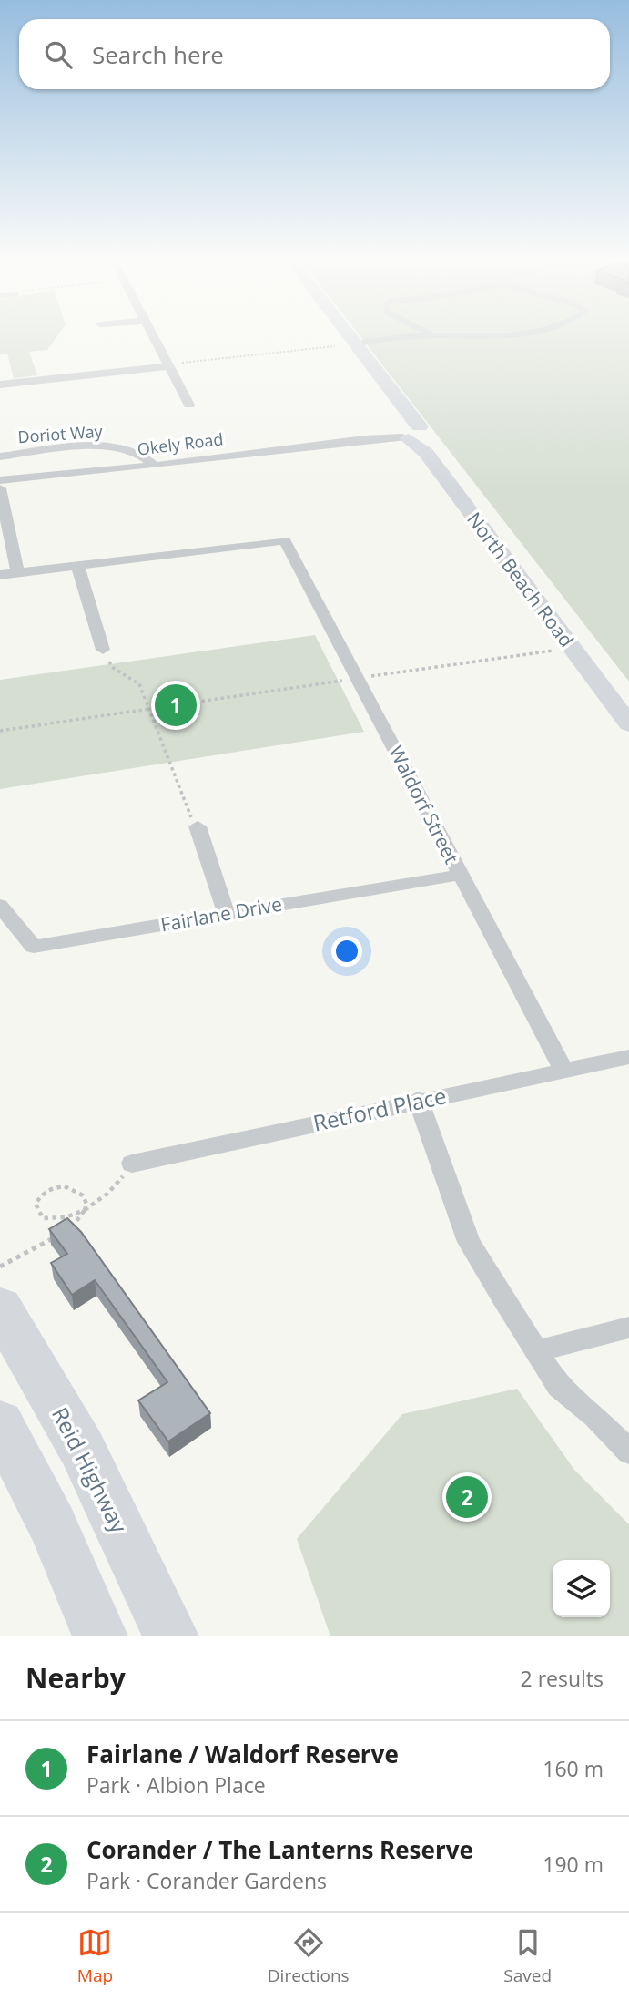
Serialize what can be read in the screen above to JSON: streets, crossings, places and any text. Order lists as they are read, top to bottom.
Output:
{
  "streets": {
    "highway": ["Reid Highway"],
    "main road": ["North Beach Road"],
    "street": [
      "Doriot Way",
      "Okely Road",
      "Waldorf Street",
      "Fairlane Drive",
      "Retford Place"
    ]
  },
  "crossings": [
    ["Doriot Way", "Okely Road"],
    ["Okely Road", "North Beach Road"],
    ["Waldorf Street", "Fairlane Drive"],
    ["Waldorf Street", "Retford Place"]
  ],
  "page": {
    "search": "Search here",
    "pins": ["1", "2"],
    "heading": ["Nearby", "2 results"],
    "list": [
      {
        "mark": "1",
        "name": "Fairlane / Waldorf Reserve",
        "note": "Park · Albion Place",
        "value": "160 m"
      },
      {
        "mark": "2",
        "name": "Corander / The Lanterns Reserve",
        "note": "Park · Corander Gardens",
        "value": "190 m"
      }
    ],
    "nav": ["Map", "Directions", "Saved"]
  }
}
